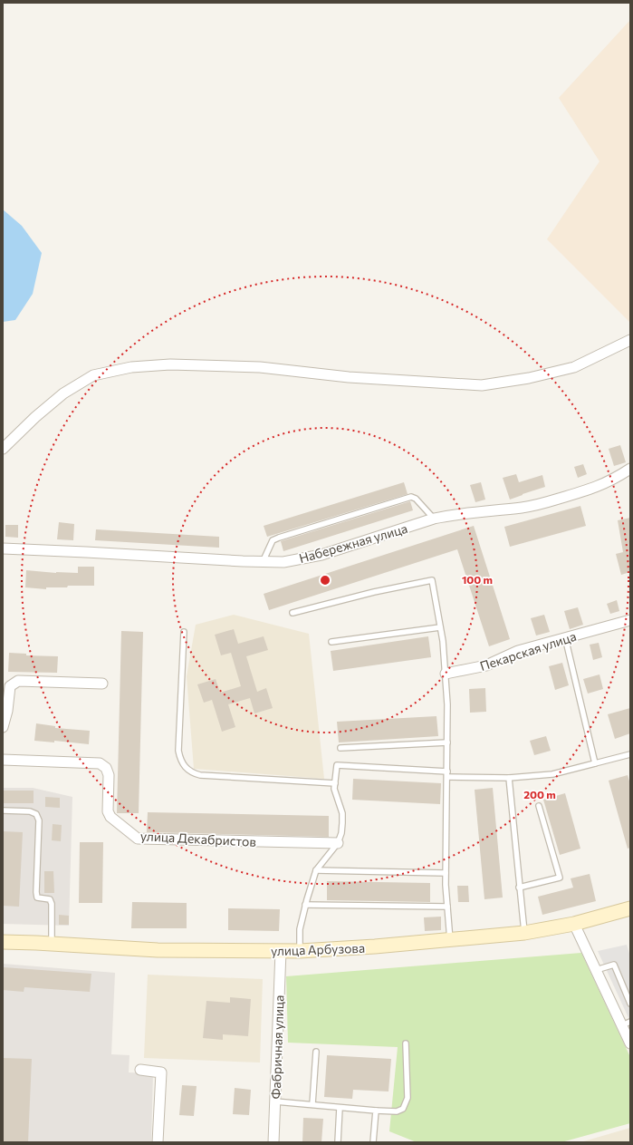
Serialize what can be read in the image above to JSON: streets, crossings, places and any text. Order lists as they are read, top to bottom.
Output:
{
  "streets": {
    "street": [
      "Набережная улица",
      "Пекарская улица",
      "улица Декабристов",
      "улица Арбузова",
      "Фабричная улица"
    ]
  },
  "crossings": [
    ["улица Арбузова", "Фабричная улица"]
  ],
  "rings": ["100 m", "200 m"]
}
